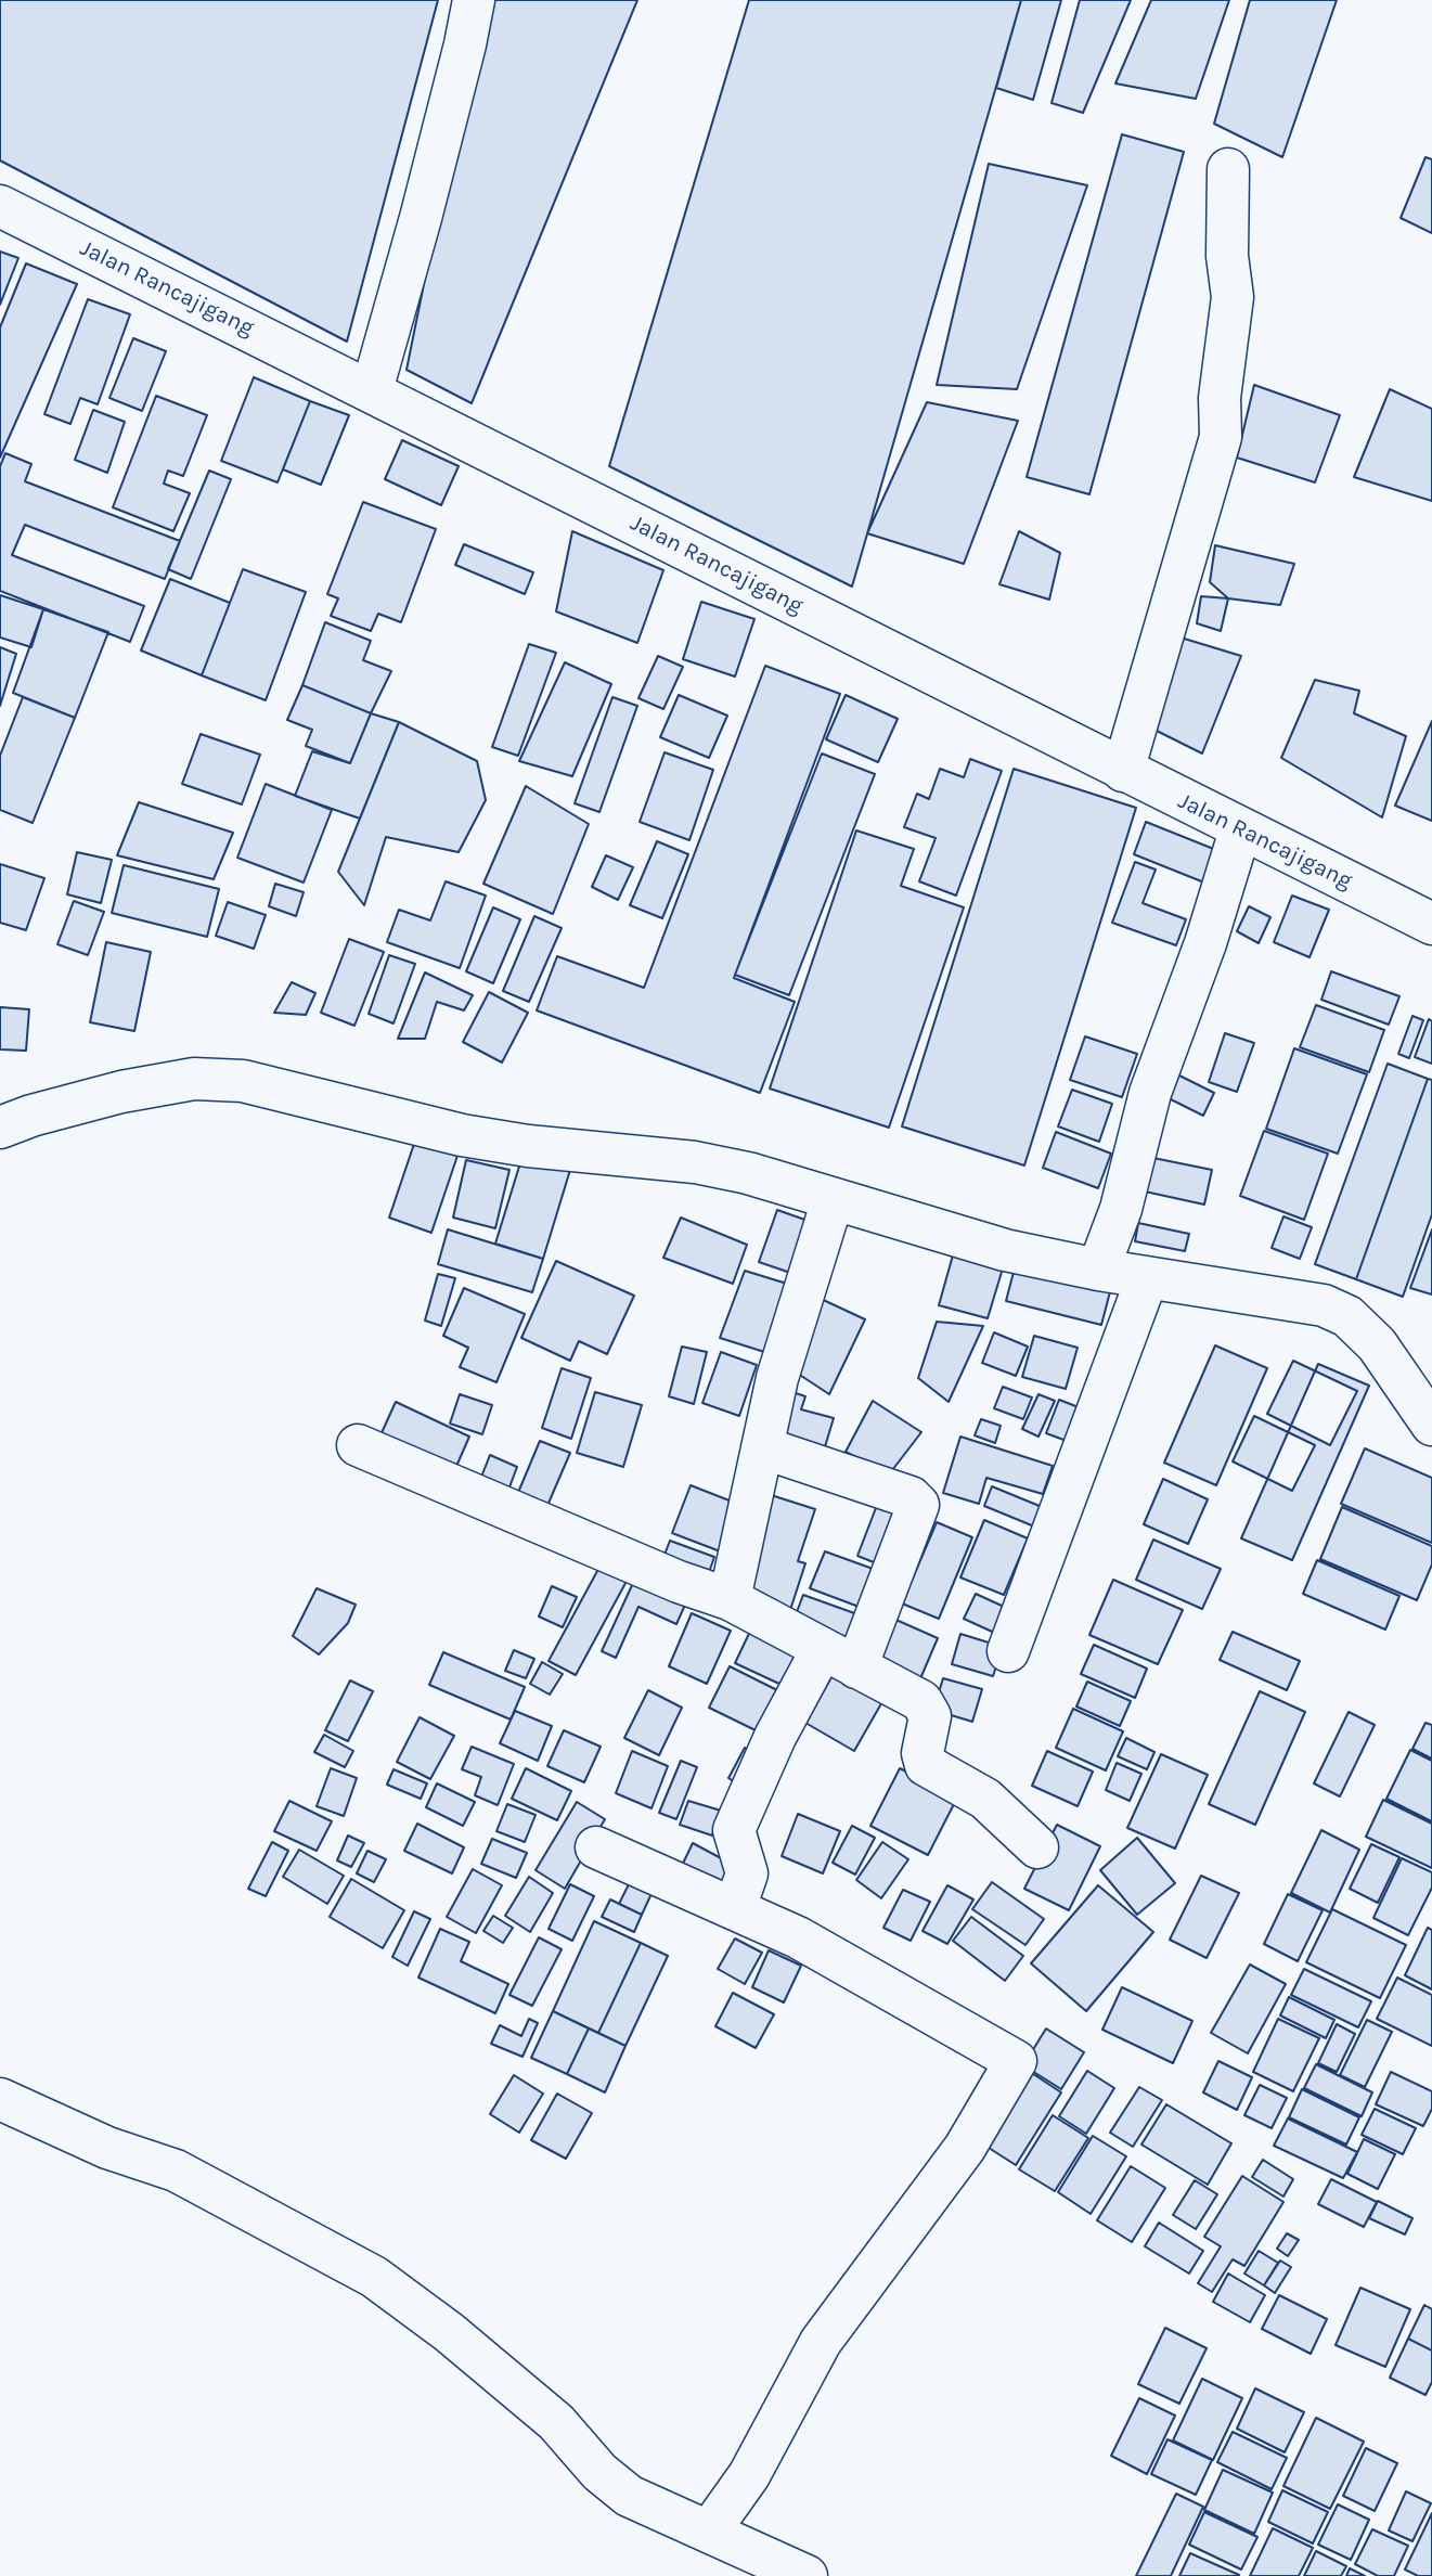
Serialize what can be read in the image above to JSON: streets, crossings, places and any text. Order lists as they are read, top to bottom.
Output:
{
  "streets": {
    "street": ["Jalan Rancajigang"]
  }
}
